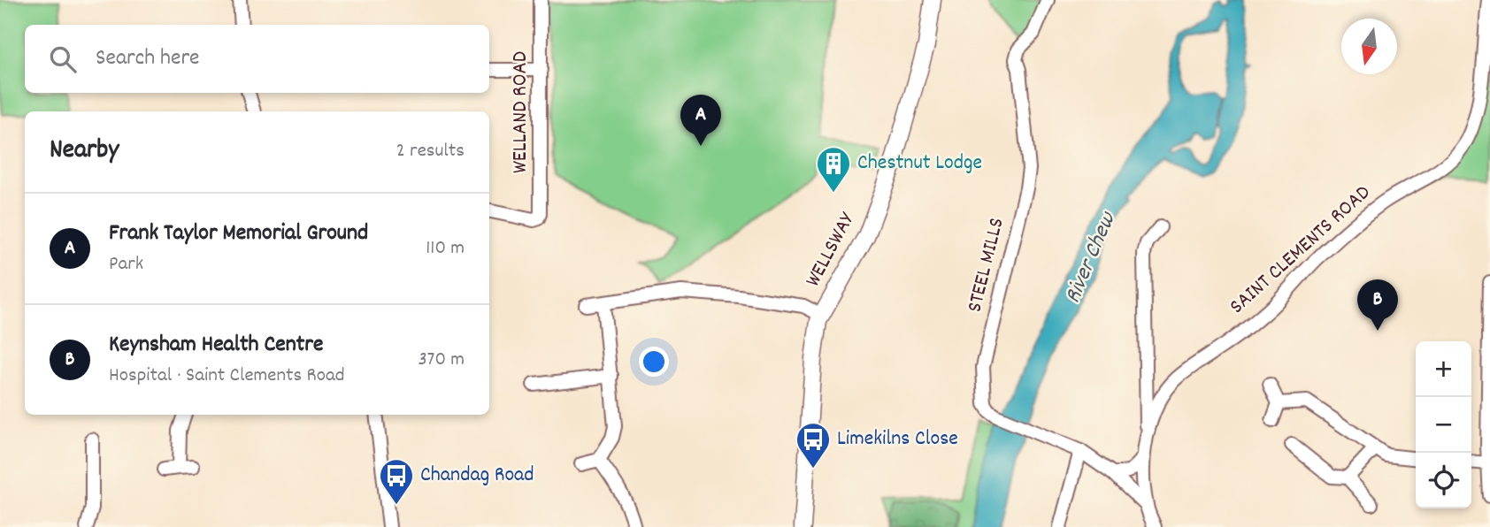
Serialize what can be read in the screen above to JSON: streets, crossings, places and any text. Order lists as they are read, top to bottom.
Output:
{
  "streets": {
    "main road": ["WELLSWAY"],
    "street": ["WELLAND ROAD", "SAINT CLEMENTS ROAD", "STEEL MILLS"]
  },
  "crossings": [
    ["SAINT CLEMENTS ROAD", "STEEL MILLS"]
  ],
  "water": ["River Chew"],
  "places": {
    "building": ["Chestnut Lodge"],
    "bus stop": ["Limekilns Close", "Chandag Road"]
  },
  "north": "bottom",
  "page": {
    "search": "Search here",
    "pins": ["A", "B"],
    "heading": ["Nearby", "2 results"],
    "list": [
      {
        "mark": "A",
        "name": "Frank Taylor Memorial Ground",
        "note": "Park",
        "value": "110 m"
      },
      {
        "mark": "B",
        "name": "Keynsham Health Centre",
        "note": "Hospital · Saint Clements Road",
        "value": "370 m"
      }
    ],
    "map_buttons": ["+", "−"]
  }
}
